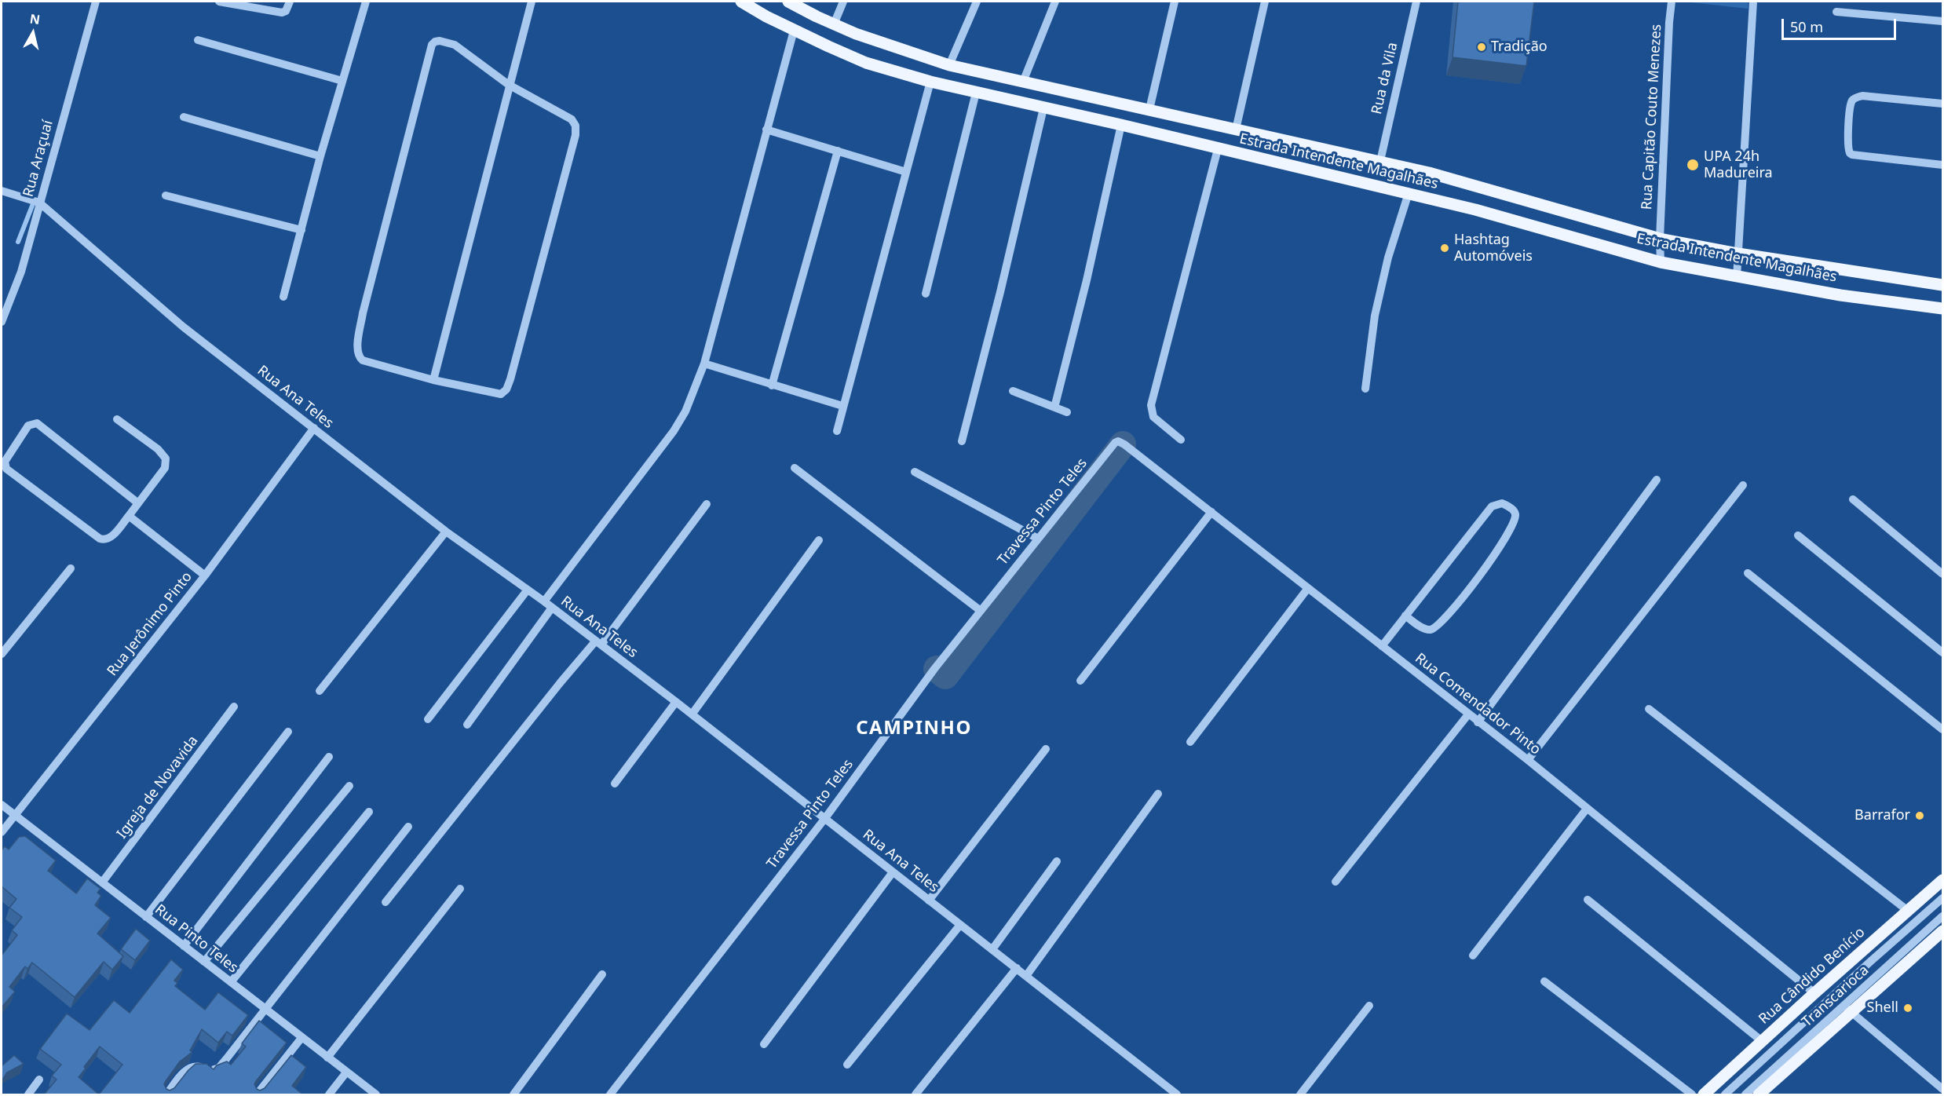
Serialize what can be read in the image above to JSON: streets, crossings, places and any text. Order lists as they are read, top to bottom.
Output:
{
  "streets": {
    "main road": ["Estrada Intendente Magalhães", "Rua Cândido Benício"],
    "street": [
      "Rua da Vila",
      "Rua Capitão Couto Menezes",
      "Rua Araçuaí",
      "Rua Ana Teles",
      "Travessa Pinto Teles",
      "Rua Jerônimo Pinto",
      "Rua Comendador Pinto",
      "Igreja de Novavida",
      "Rua Pinto Teles",
      "Transcarioca"
    ]
  },
  "crossings": [
    ["Rua da Vila", "Estrada Intendente Magalhães"],
    ["Rua Capitão Couto Menezes", "Estrada Intendente Magalhães"],
    ["Rua Araçuaí", "Rua Ana Teles"],
    ["Rua Ana Teles", "Travessa Pinto Teles"],
    ["Rua Ana Teles", "Rua Jerônimo Pinto"],
    ["Travessa Pinto Teles", "Rua Comendador Pinto"],
    ["Rua Jerônimo Pinto", "Rua Pinto Teles"],
    ["Rua Comendador Pinto", "Rua Cândido Benício"],
    ["Igreja de Novavida", "Rua Pinto Teles"]
  ],
  "districts": ["CAMPINHO"],
  "places": [
    "Tradição",
    "UPA 24h Madureira",
    "Hashtag Automóveis",
    "Barrafor",
    "Shell"
  ],
  "scale_bar": "50 m",
  "north": "top"
}
